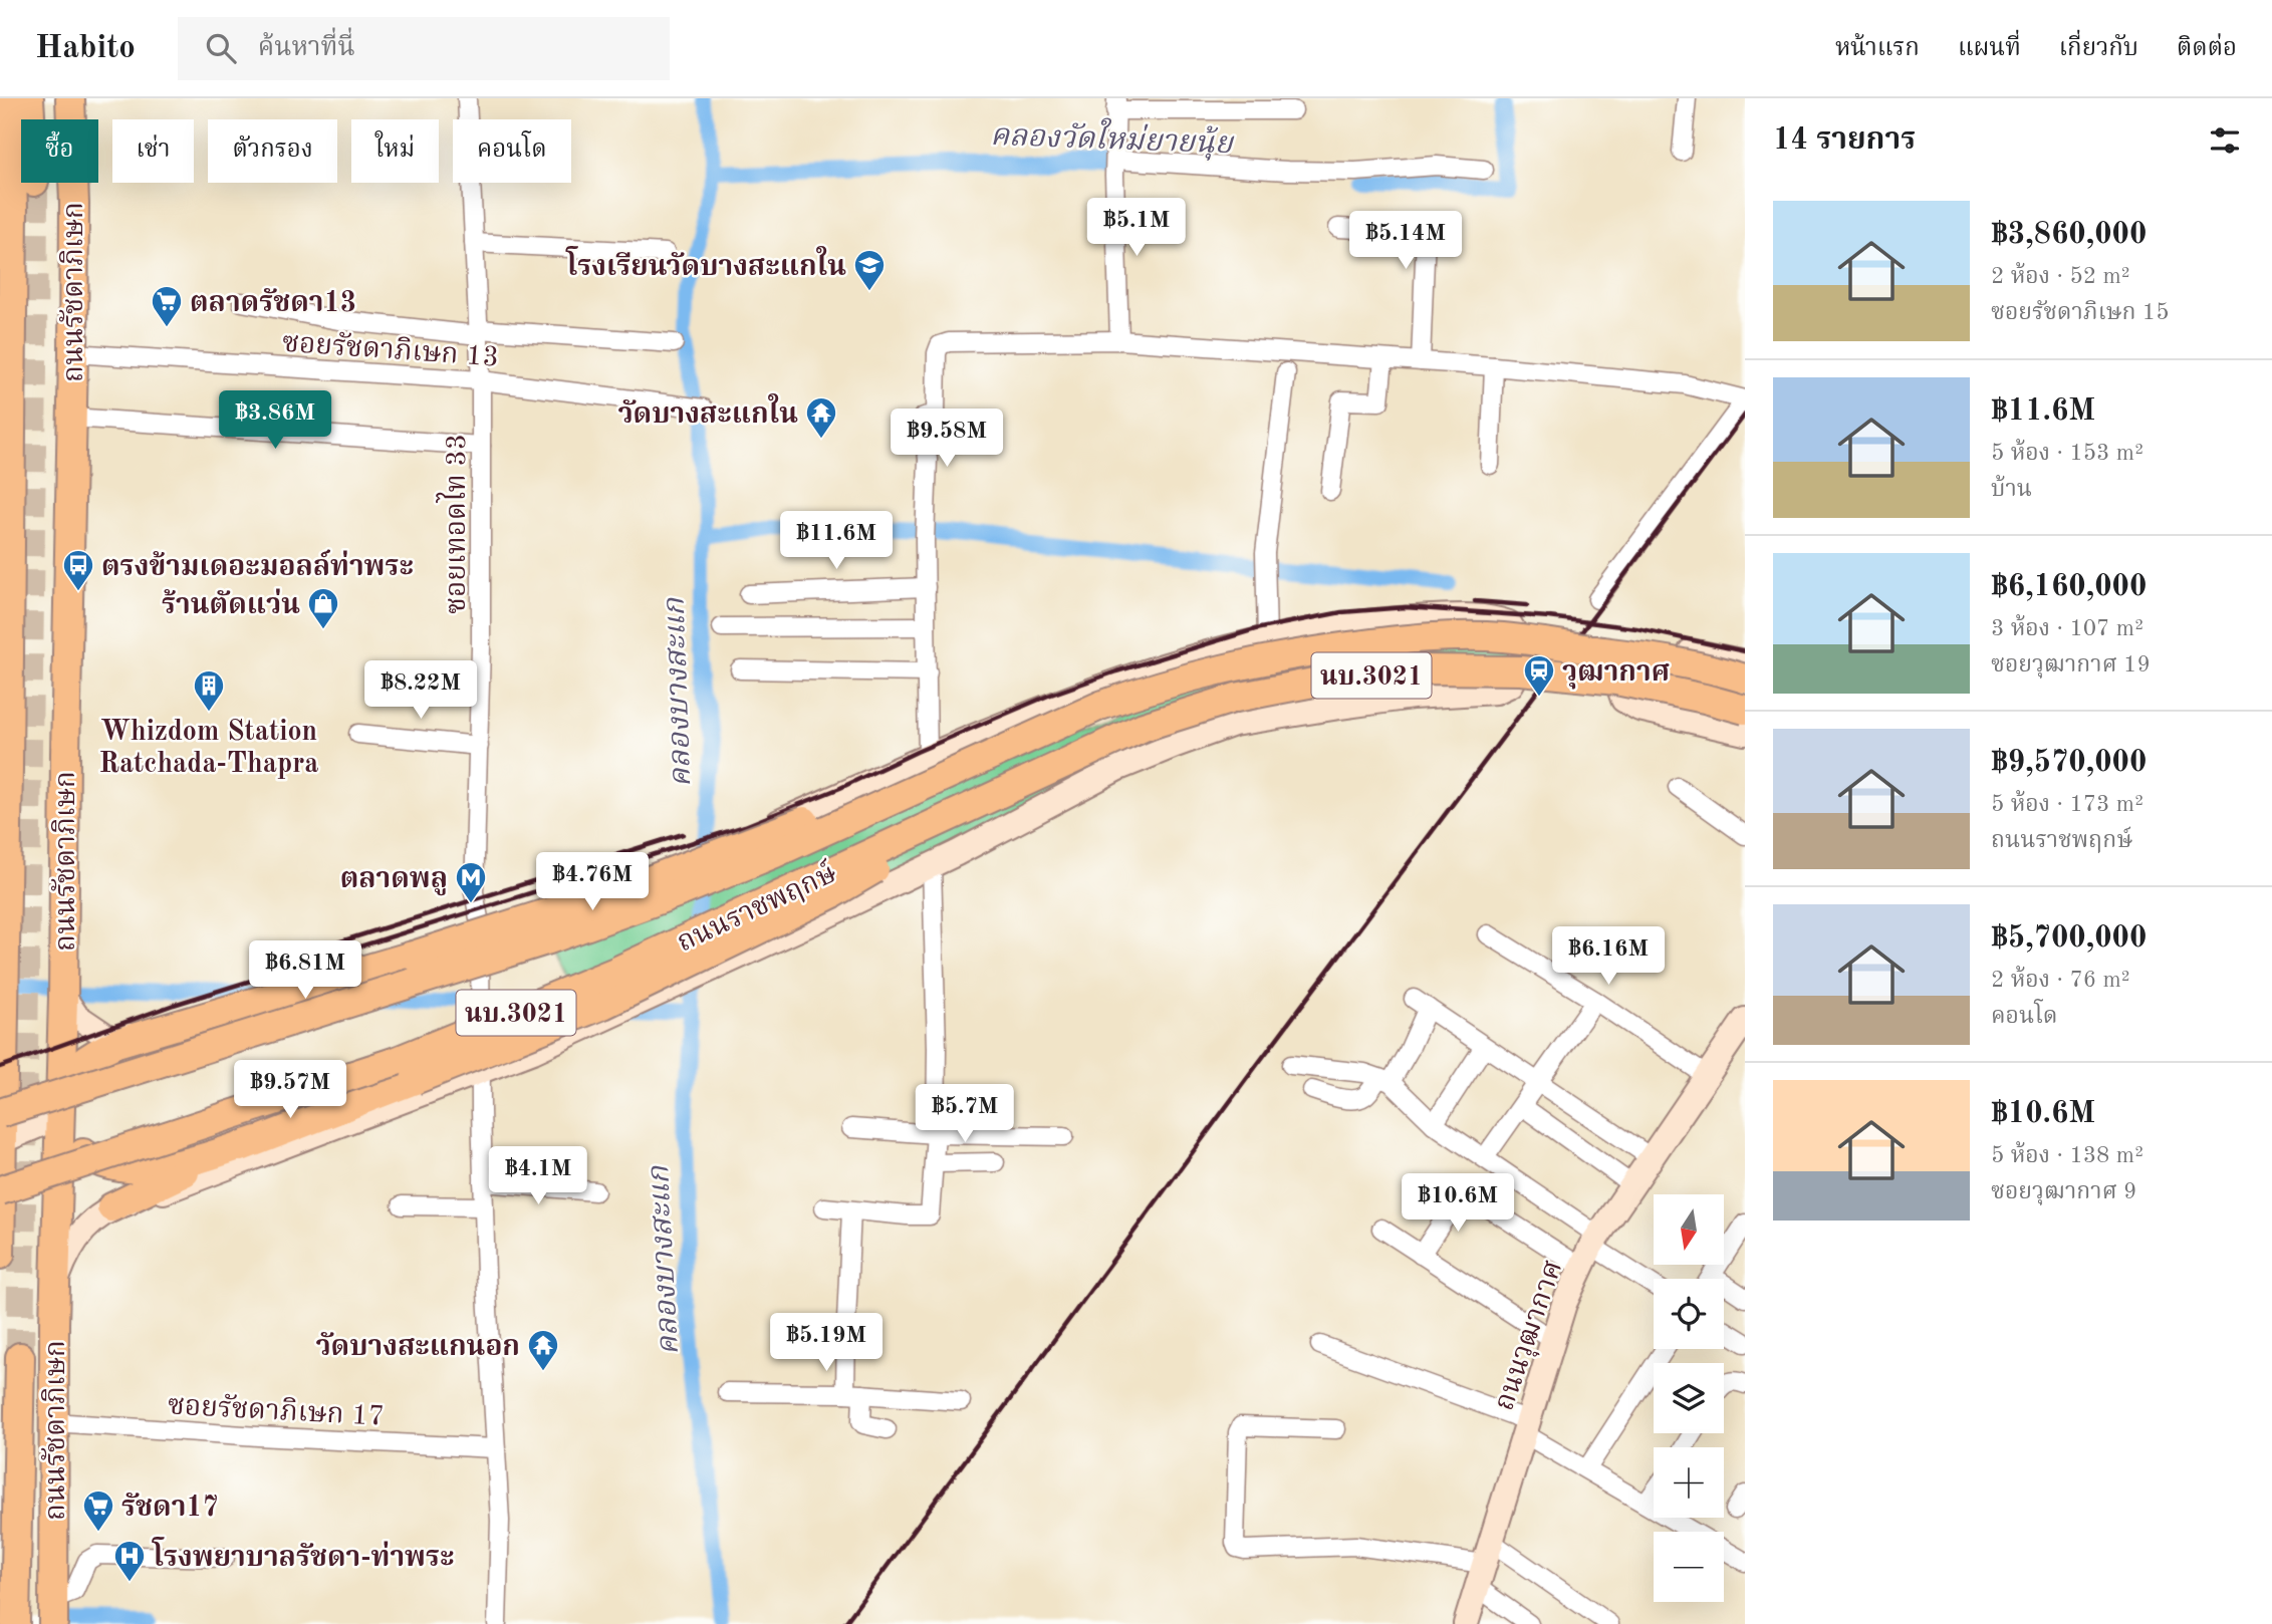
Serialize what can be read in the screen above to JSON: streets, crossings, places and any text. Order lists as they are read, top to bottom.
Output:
{
  "streets": {
    "main road": [
      "ถนนรัชดาภิเษก",
      "นบ.3021",
      "ถนนราชพฤกษ์",
      "ถนนวุฒากาศ"
    ],
    "street": ["ซอยรัชดาภิเษก 13", "ซอยเทอดไท 33", "ซอยรัชดาภิเษก 17"]
  },
  "crossings": [
    ["ถนนรัชดาภิเษก", "ซอยรัชดาภิเษก 13"],
    ["ถนนรัชดาภิเษก", "ถนนราชพฤกษ์"],
    ["ถนนรัชดาภิเษก", "ซอยรัชดาภิเษก 17"],
    ["ซอยรัชดาภิเษก 13", "ซอยเทอดไท 33"],
    ["ซอยเทอดไท 33", "ถนนราชพฤกษ์"],
    ["ซอยเทอดไท 33", "ซอยรัชดาภิเษก 17"]
  ],
  "water": ["คลองวัดใหม่ยายนุ้ย", "คลองบางสะแก"],
  "places": {
    "school or university": ["โรงเรียนวัดบางสะแกใน"],
    "supermarket": ["ตลาดรัชดา13", "รัชดา17"],
    "temple": ["วัดบางสะแกใน", "วัดบางสะแกนอก"],
    "bus stop": ["ตรงข้ามเดอะมอลล์ท่าพระ"],
    "shop": ["ร้านตัดแว่น"],
    "station": ["วุฒากาศ"],
    "building": ["Whizdom Station Ratchada-Thapra"],
    "metro station": ["ตลาดพลู"],
    "hospital": ["โรงพยาบาลรัชดา-ท่าพระ"]
  },
  "north": "bottom",
  "page": {
    "header": "Habito",
    "search": "ค้นหาที่นี่",
    "nav": [
      "หน้าแรก",
      "แผนที่",
      "เกี่ยวกับ",
      "ติดต่อ"
    ],
    "heading": "14 รายการ",
    "chip": [
      "ซื้อ",
      "เช่า",
      "ตัวกรอง",
      "ใหม่",
      "คอนโด"
    ],
    "list": [
      {
        "name": "฿3,860,000",
        "note": "2 ห้อง · 52 m² · ซอยรัชดาภิเษก 15"
      },
      {
        "name": "฿11.6M",
        "note": "5 ห้อง · 153 m² · บ้าน"
      },
      {
        "name": "฿6,160,000",
        "note": "3 ห้อง · 107 m² · ซอยวุฒากาศ 19"
      },
      {
        "name": "฿9,570,000",
        "note": "5 ห้อง · 173 m² · ถนนราชพฤกษ์"
      },
      {
        "name": "฿5,700,000",
        "note": "2 ห้อง · 76 m² · คอนโด"
      },
      {
        "name": "฿10.6M",
        "note": "5 ห้อง · 138 m² · ซอยวุฒากาศ 9"
      }
    ],
    "price": [
      "฿5.1M",
      "฿5.14M",
      "฿3.86M",
      "฿9.58M",
      "฿11.6M",
      "฿8.22M",
      "฿4.76M",
      "฿6.16M",
      "฿6.81M",
      "฿9.57M",
      "฿5.7M",
      "฿4.1M",
      "฿10.6M",
      "฿5.19M"
    ],
    "map_buttons": ["+", "−"]
  }
}
